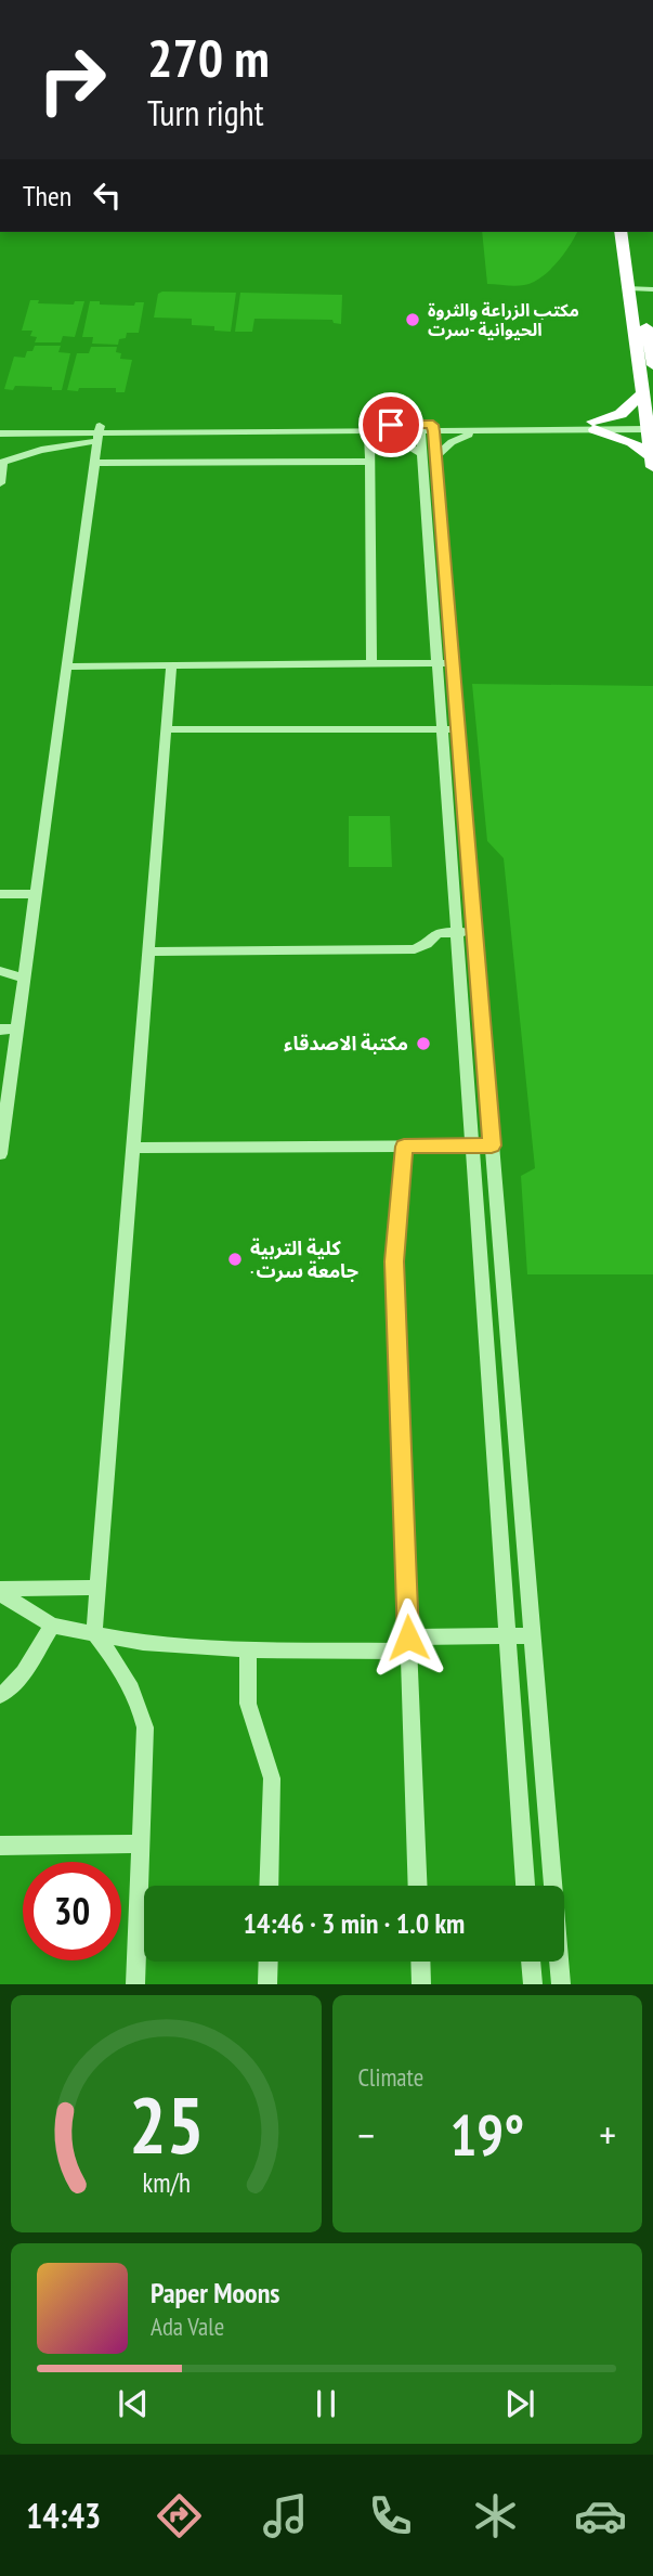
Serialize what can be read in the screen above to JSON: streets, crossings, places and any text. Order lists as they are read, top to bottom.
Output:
{
  "places": ["مكتب الزراعة والثروة الحيوانية -سرت", "مكتبة الاصدقاء", "كلية التربية -جامعة سرت"],
  "page": {
    "turn": ["270 m", "Turn right"],
    "then": "Then",
    "limit": "30",
    "trip": "14:46 · 3 min · 1.0 km",
    "tile": "Climate",
    "heat": ["−", "19°", "+"],
    "song": ["Paper Moons", "Ada Vale"],
    "tabs": "14:43",
    "gauge": ["25", "km/h"]
  }
}
